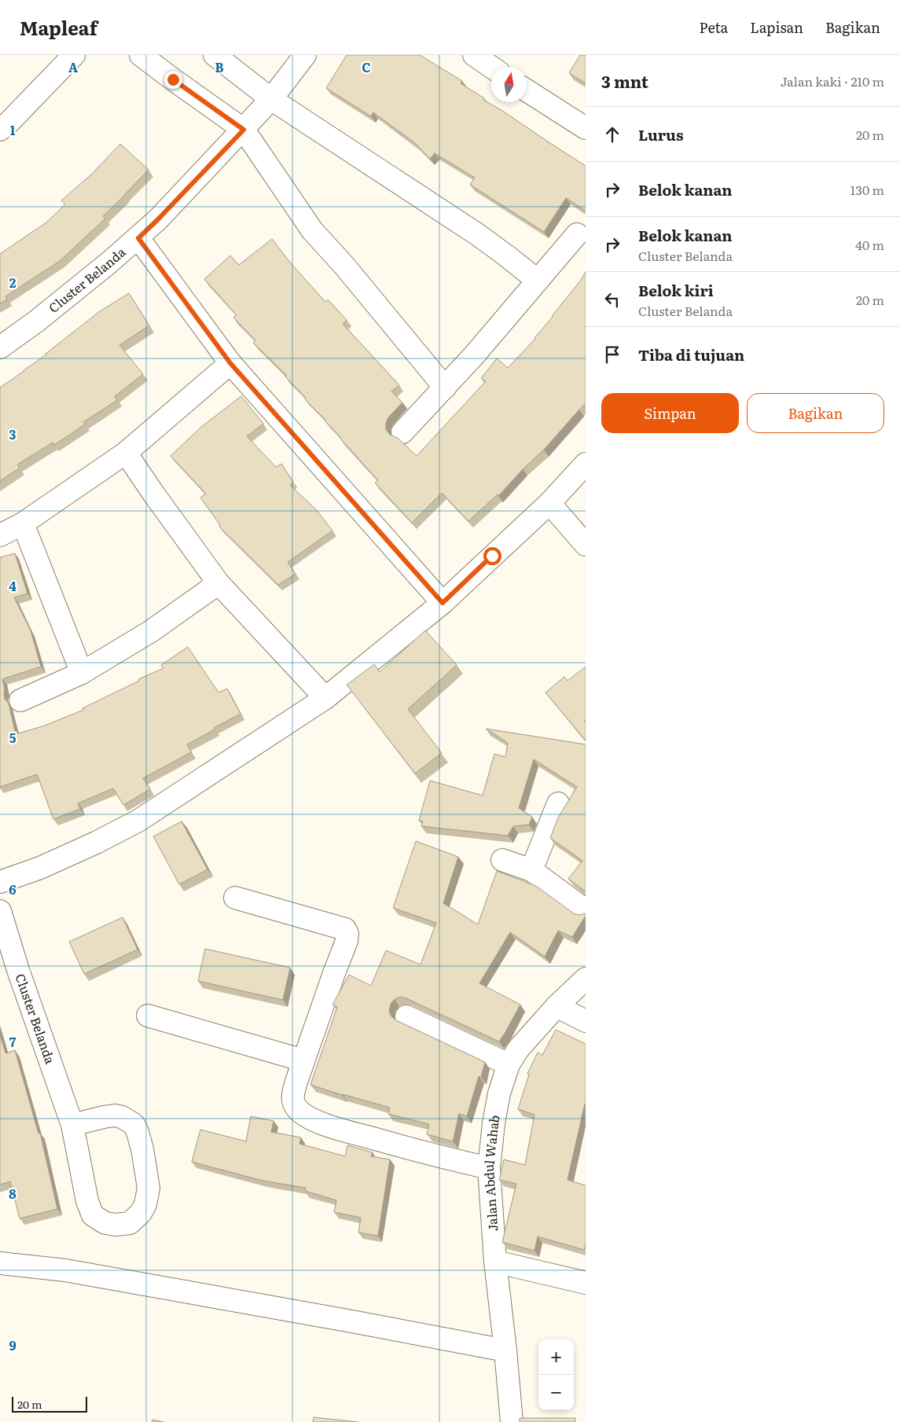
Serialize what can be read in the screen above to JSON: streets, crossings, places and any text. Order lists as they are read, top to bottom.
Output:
{
  "streets": {
    "street": ["Cluster Belanda", "Jalan Abdul Wahab"]
  },
  "scale_bar": "20 m",
  "north": "top",
  "page": {
    "header": "Mapleaf",
    "nav": ["Peta", "Lapisan", "Bagikan"],
    "heading": ["3 mnt", "Jalan kaki · 210 m"],
    "list": [
      ["Lurus", "20 m"],
      ["Belok kanan", "130 m"],
      ["Belok kanan", "Cluster Belanda", "40 m"],
      ["Belok kiri", "Cluster Belanda", "20 m"],
      "Tiba di tujuan"
    ],
    "buttons": ["Simpan", "Bagikan"],
    "map_buttons": ["+", "−"],
    "scale": "20 m"
  },
  "grid": {
    "columns": ["A", "B", "C"],
    "rows": [
      "1",
      "2",
      "3",
      "4",
      "5",
      "6",
      "7",
      "8",
      "9"
    ]
  }
}
